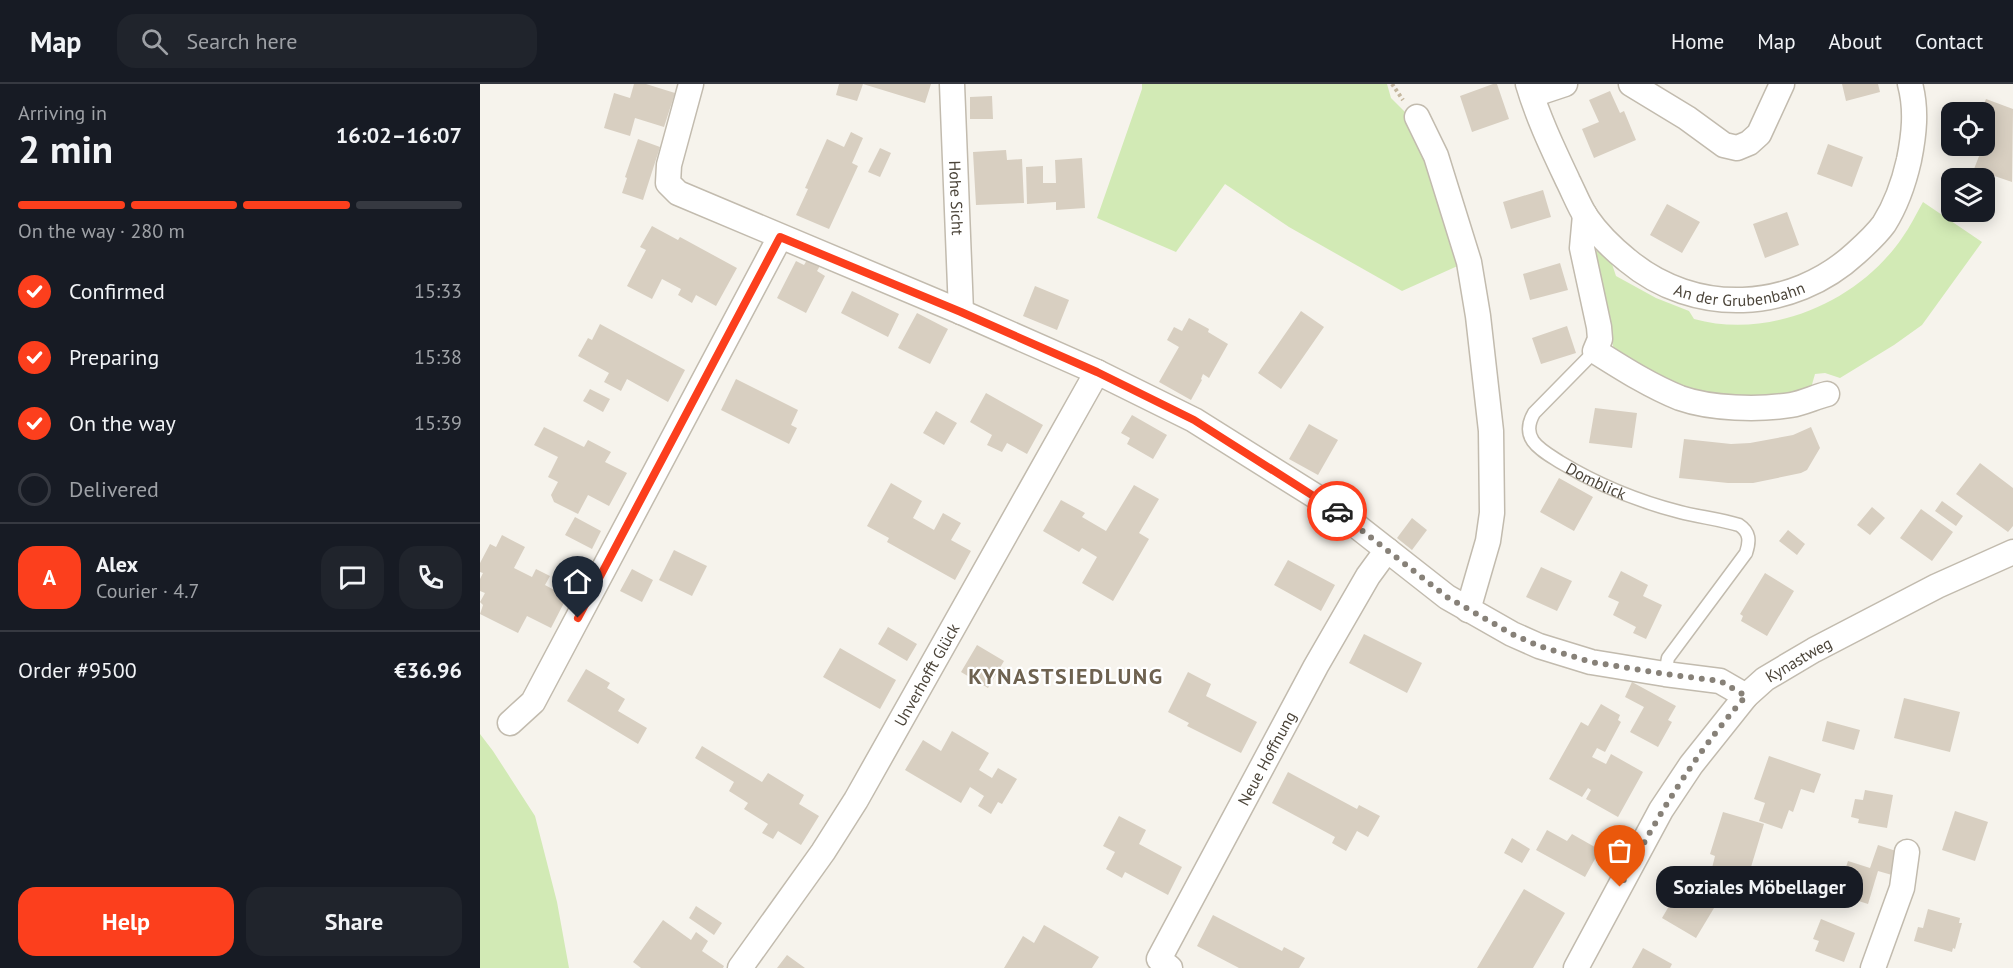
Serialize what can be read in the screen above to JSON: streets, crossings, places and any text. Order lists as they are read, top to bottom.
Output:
{
  "streets": {
    "street": [
      "Hohe Sicht",
      "An der Grubenbahn",
      "Kynastweg",
      "Unverhofft Glück",
      "Neue Hoffnung"
    ],
    "lane": ["Domblick"]
  },
  "districts": ["KYNASTSIEDLUNG"],
  "places": ["Soziales Möbellager"],
  "page": {
    "header": "Map",
    "search": "Search here",
    "nav": [
      "Home",
      "Map",
      "About",
      "Contact"
    ],
    "heading": ["2 min", "Arriving in", "16:02–16:07"],
    "panel": [
      "Alex",
      "Courier · 4.7",
      "Order #9500",
      "€36.96"
    ],
    "bar": "On the way · 280 m",
    "list": [
      ["Confirmed", "15:33"],
      ["Preparing", "15:38"],
      ["On the way", "15:39"],
      "Delivered"
    ],
    "round": "A",
    "bubble": "Soziales Möbellager",
    "buttons": ["Help", "Share"]
  }
}
